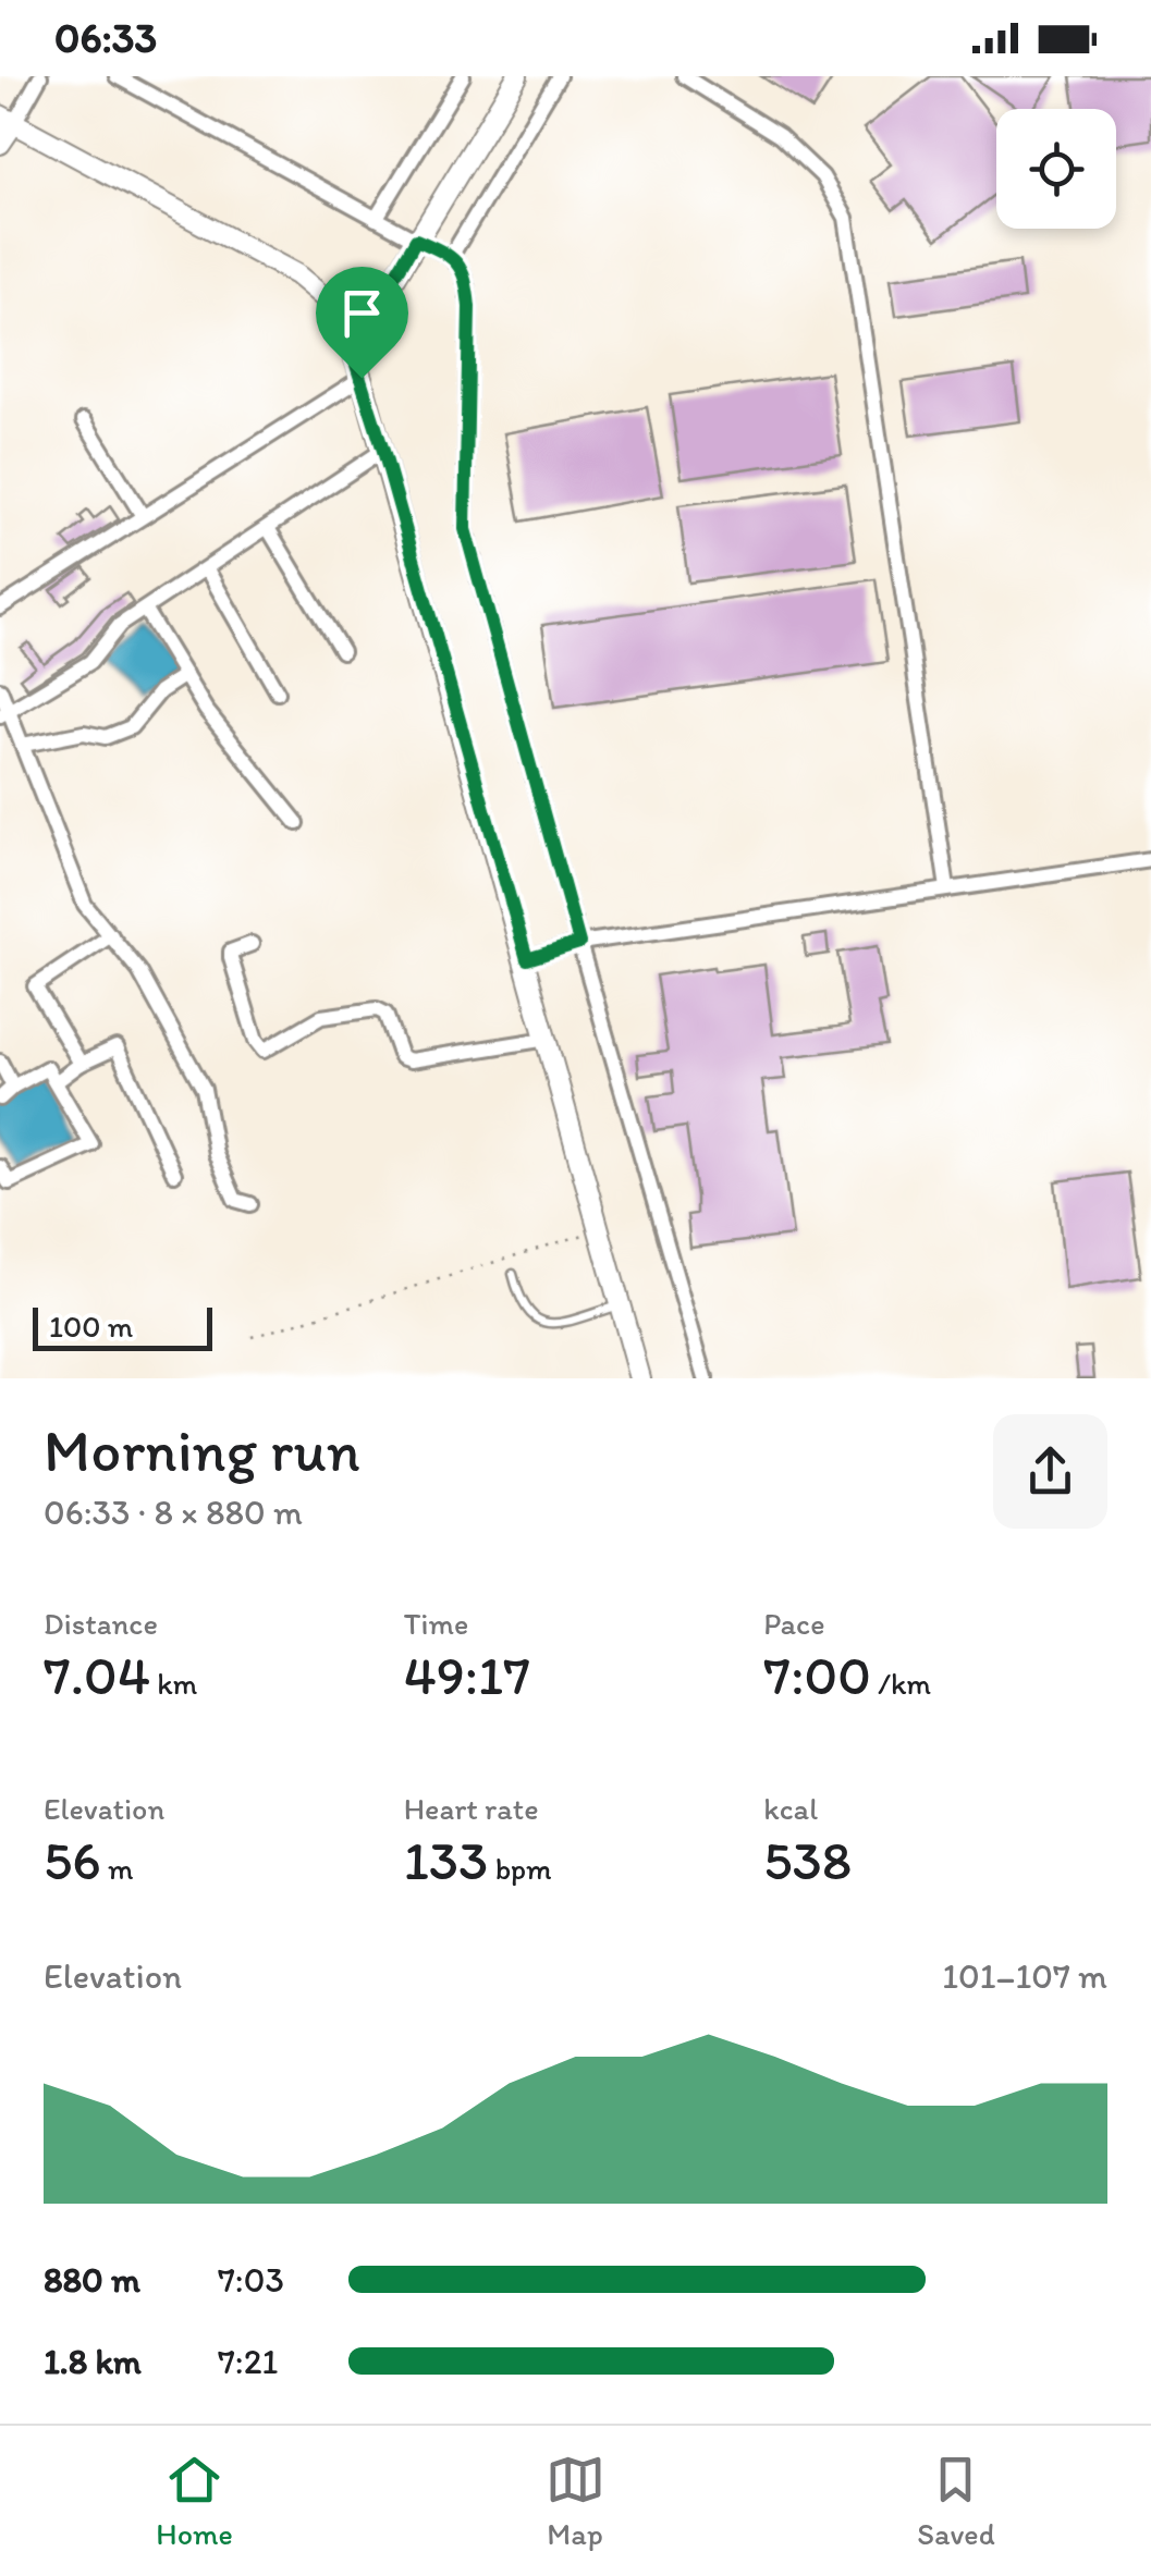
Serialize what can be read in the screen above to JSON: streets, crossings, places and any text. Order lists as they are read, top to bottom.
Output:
{
  "scale_bar": "100 m",
  "page": {
    "status": "06:33",
    "scale": "100 m",
    "heading": ["Morning run", "06:33 · 8 × 880 m"],
    "stats": [
      ["Distance", "7.04 km"],
      ["Time", "49:17"],
      ["Pace", "7:00 /km"],
      ["Elevation", "56 m"],
      ["Heart rate", "133 bpm"],
      ["kcal", "538"]
    ],
    "chart": ["Elevation", "101–107 m"],
    "list": [
      {
        "name": "880 m",
        "note": "7:03"
      },
      {
        "name": "1.8 km",
        "note": "7:21"
      }
    ],
    "tabs": ["Home", "Map", "Saved"]
  }
}
